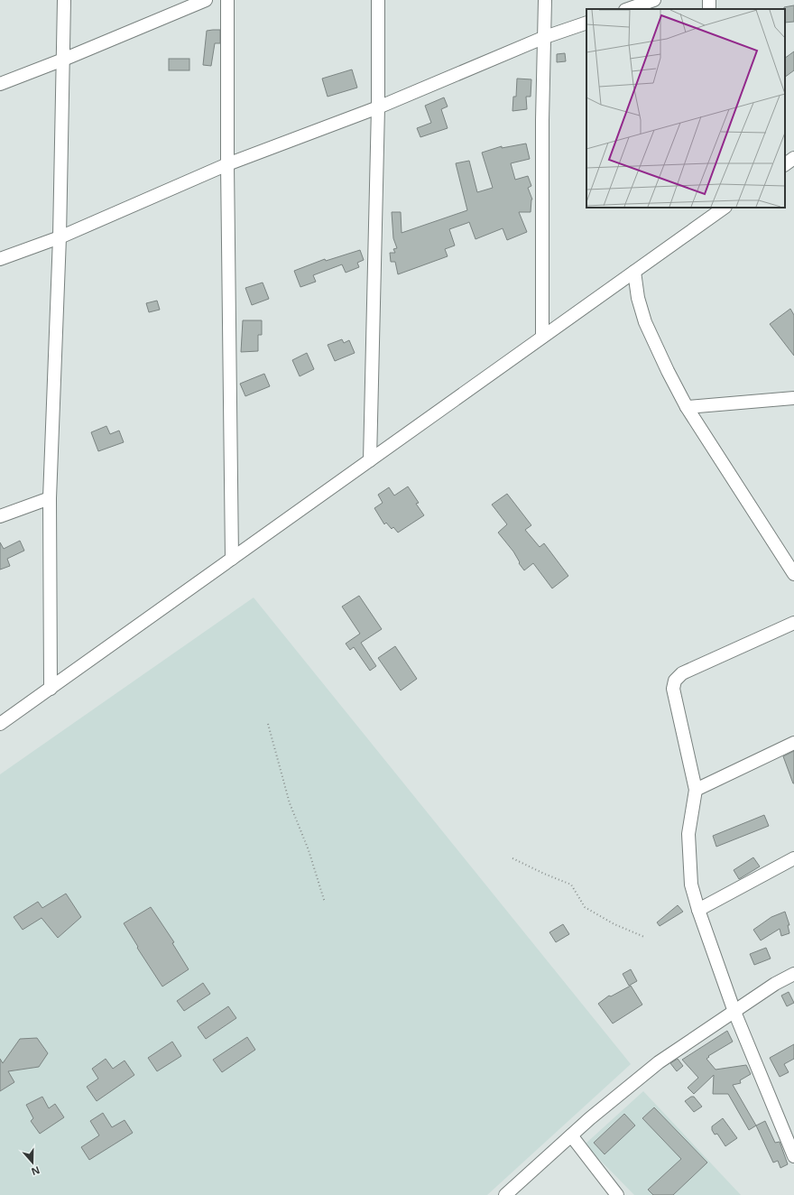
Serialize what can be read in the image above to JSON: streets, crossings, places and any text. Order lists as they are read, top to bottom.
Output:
{
  "north": "bottom"
}
